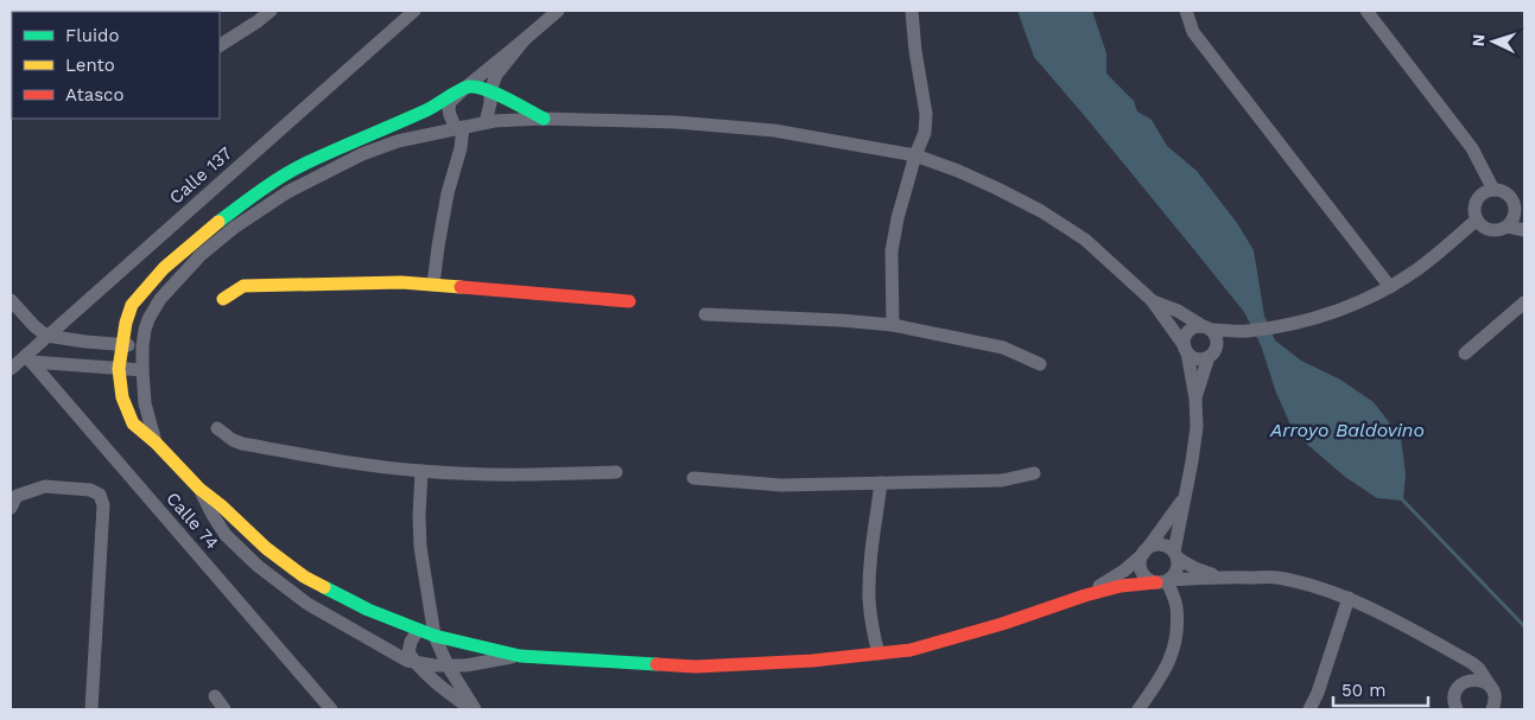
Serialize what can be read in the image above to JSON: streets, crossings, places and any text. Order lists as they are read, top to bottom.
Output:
{
  "streets": {
    "street": ["Calle 137", "Calle 74"]
  },
  "crossings": [
    ["Calle 137", "Calle 74"]
  ],
  "water": ["Arroyo Baldovino"],
  "legend": ["Fluido", "Lento", "Atasco"],
  "scale_bar": "50 m",
  "north": "left"
}
